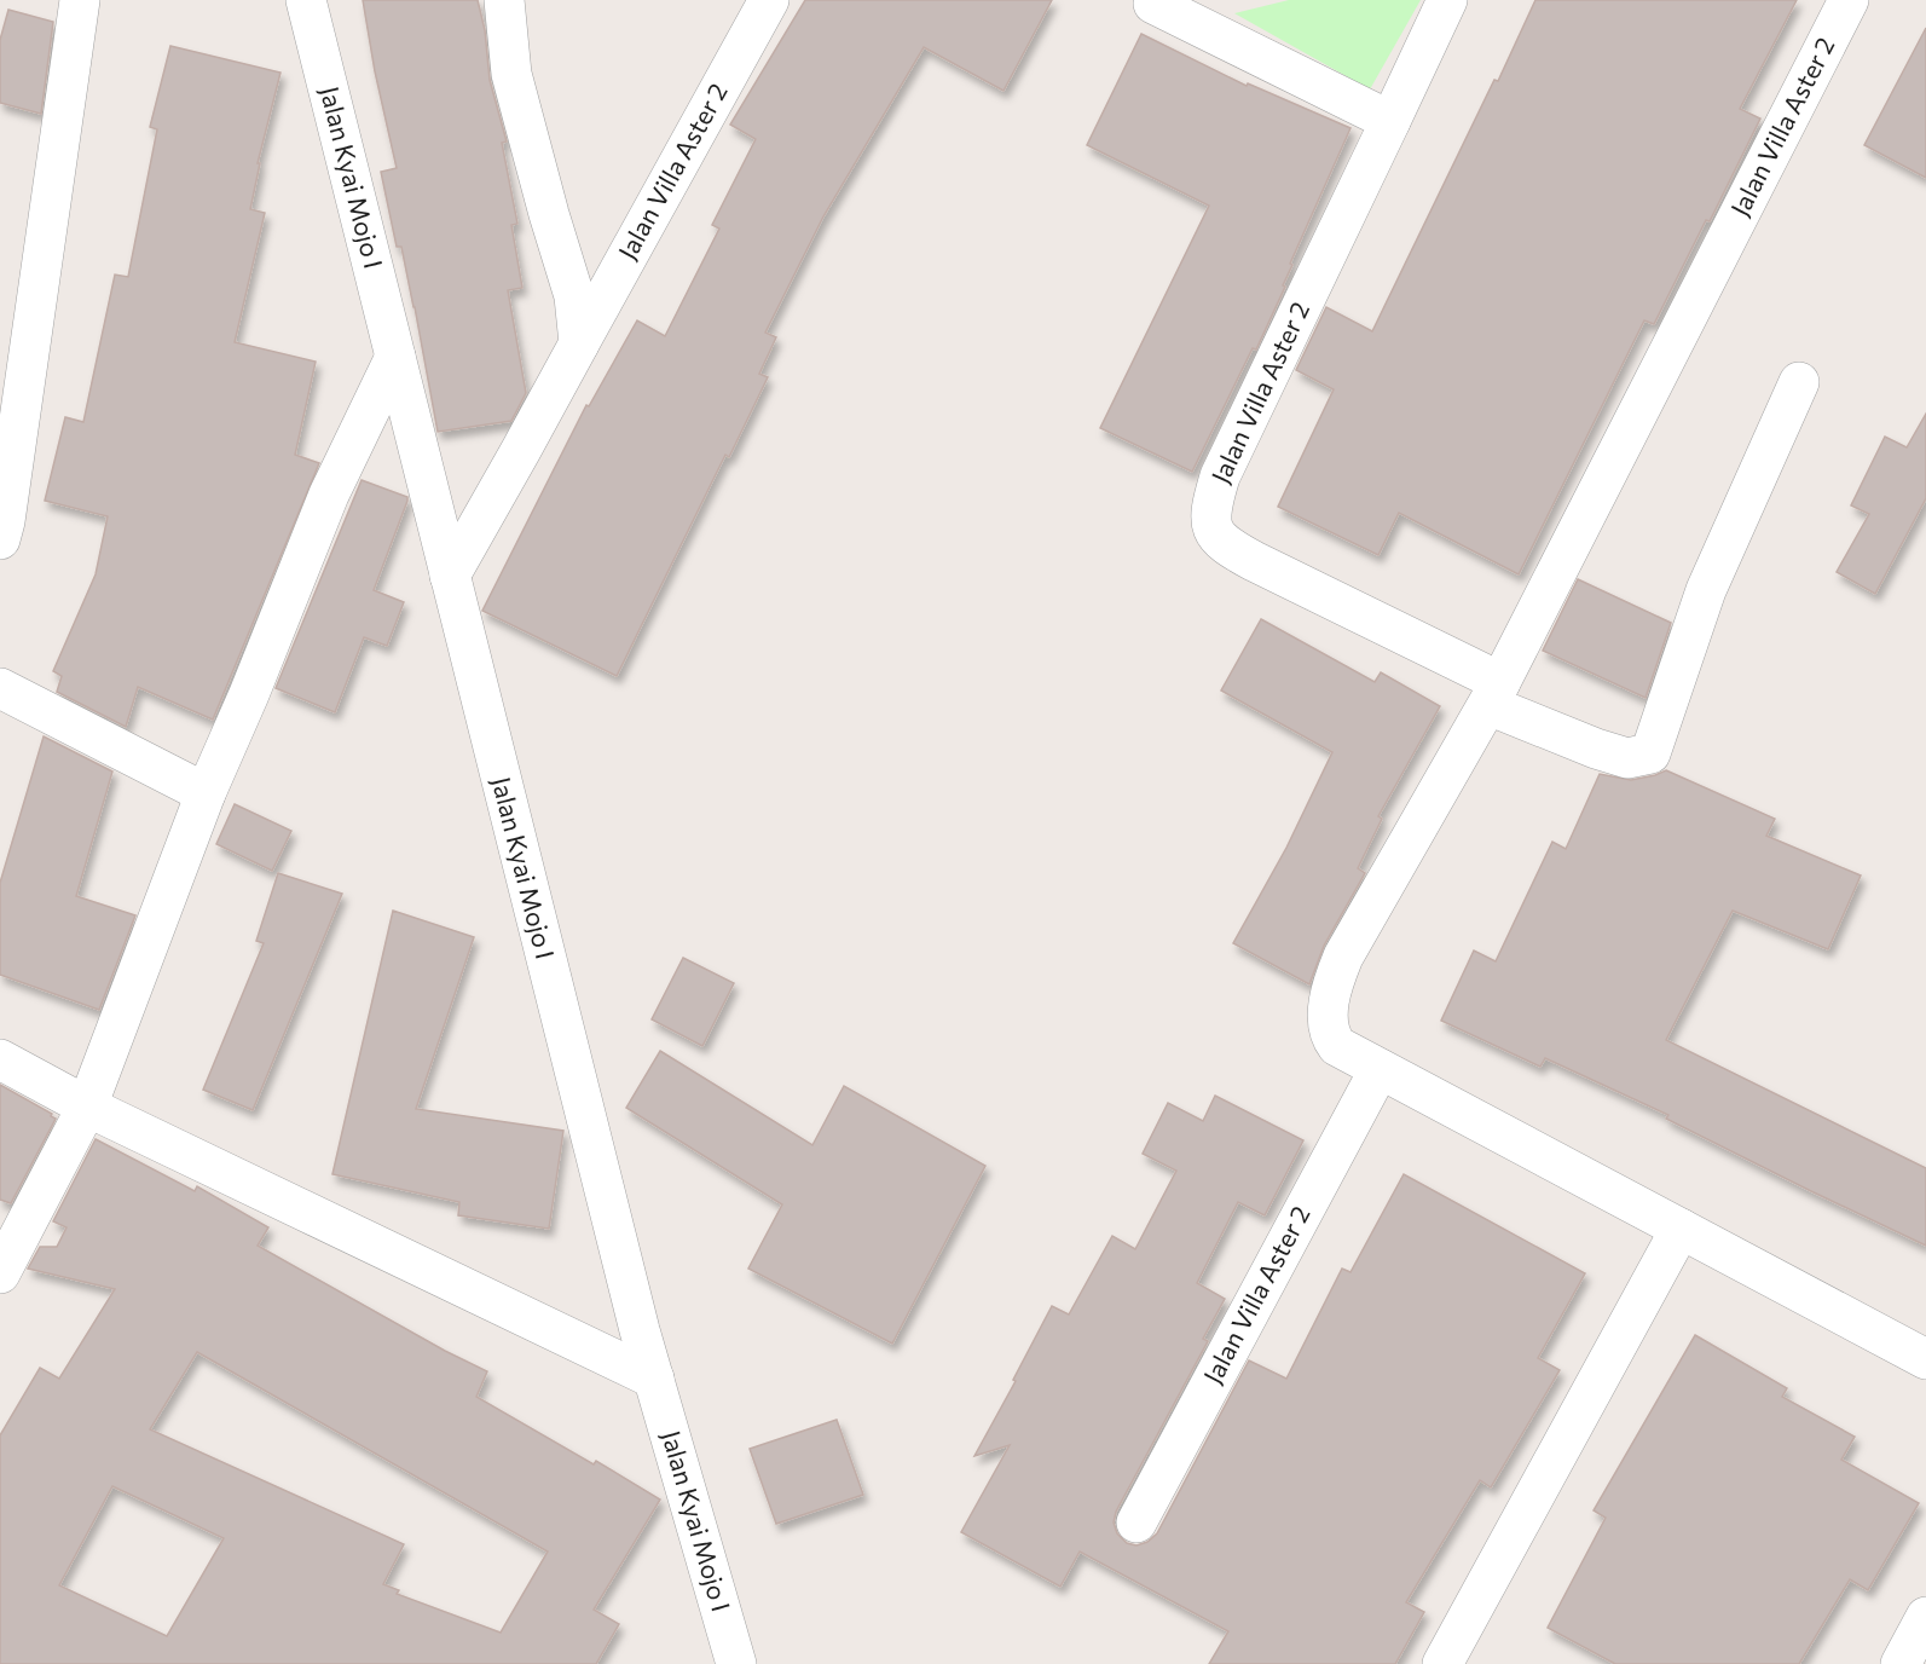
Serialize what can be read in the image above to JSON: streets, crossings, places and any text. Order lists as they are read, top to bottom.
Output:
{
  "streets": {
    "street": ["Jalan Villa Aster 2", "Jalan Kyai Mojo I"]
  },
  "crossings": [
    ["Jalan Villa Aster 2", "Jalan Kyai Mojo I"]
  ]
}
